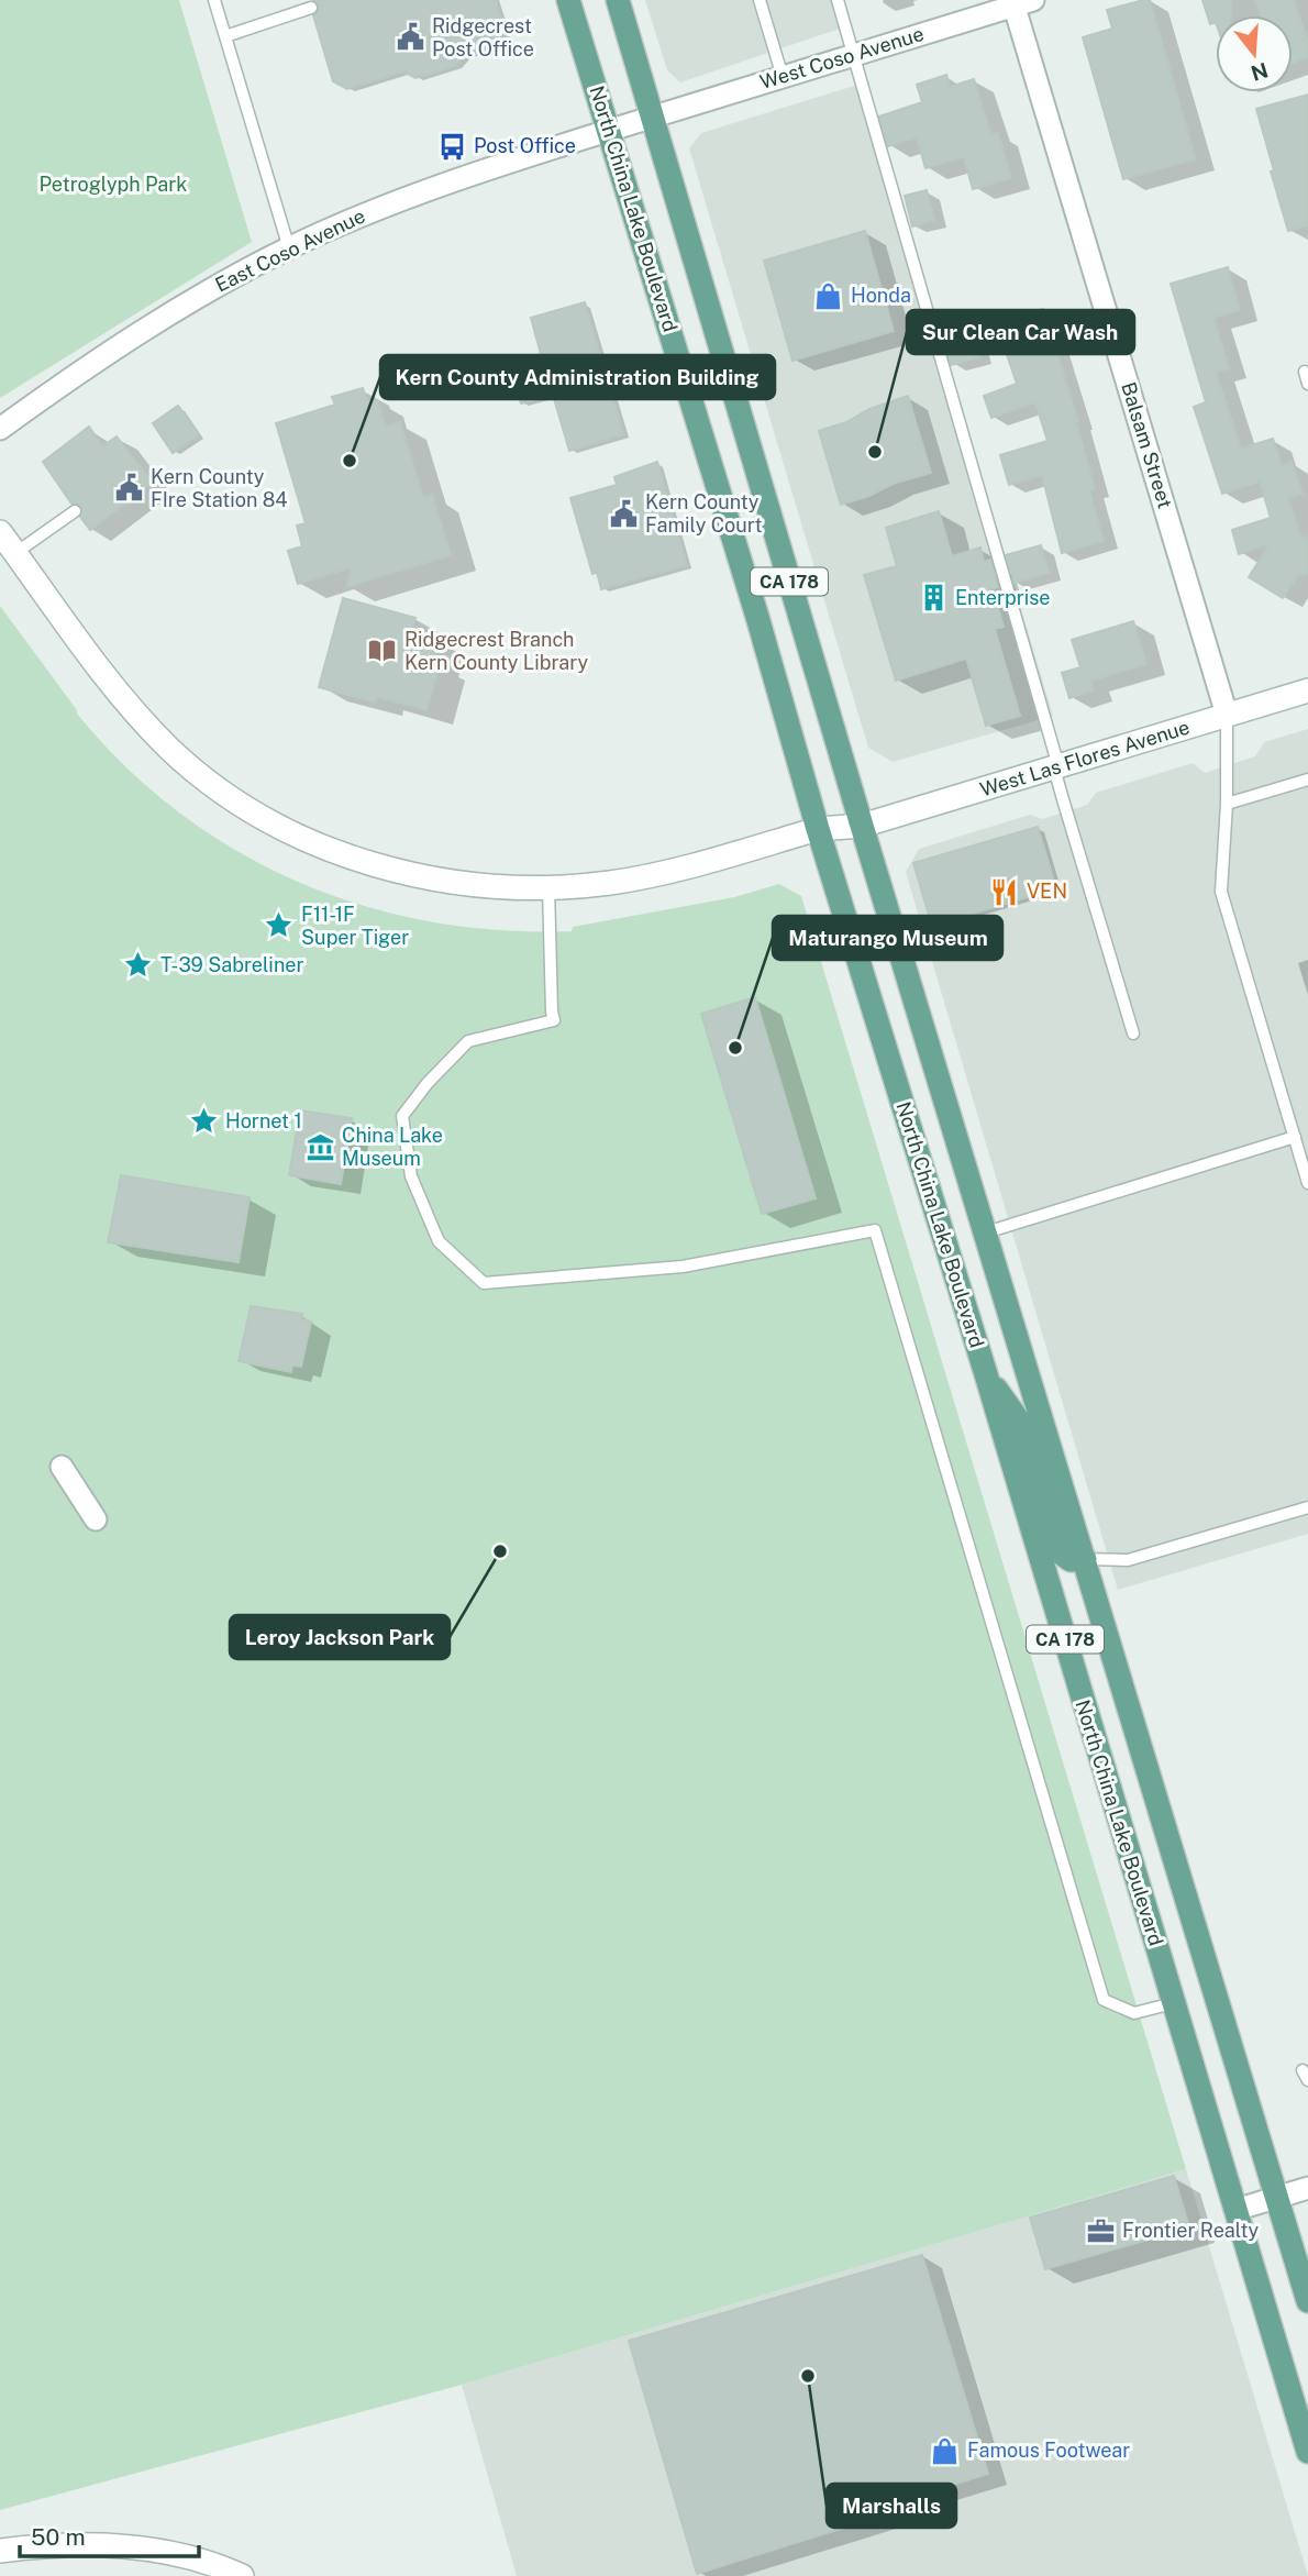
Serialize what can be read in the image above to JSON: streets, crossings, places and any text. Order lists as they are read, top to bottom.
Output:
{
  "streets": {
    "main road": ["North China Lake Boulevard", "CA 178"],
    "street": [
      "West Coso Avenue",
      "East Coso Avenue",
      "Balsam Street",
      "West Las Flores Avenue"
    ]
  },
  "crossings": [
    ["West Coso Avenue", "North China Lake Boulevard"],
    ["West Coso Avenue", "East Coso Avenue"],
    ["West Coso Avenue", "Balsam Street"],
    ["West Coso Avenue", "CA 178"],
    ["North China Lake Boulevard", "East Coso Avenue"],
    ["North China Lake Boulevard", "West Las Flores Avenue"],
    ["Balsam Street", "West Las Flores Avenue"],
    ["CA 178", "West Las Flores Avenue"]
  ],
  "parks": ["Petroglyph Park"],
  "places": {
    "public building": ["Ridgecrest Post Office", "Kern County FIre Station 84", "Kern County Family Court"],
    "bus stop": ["Post Office"],
    "shop": ["Honda", "Famous Footwear"],
    "other": [
      "Sur Clean Car Wash",
      "Kern County Administration Building",
      "Maturango Museum",
      "Leroy Jackson Park",
      "Marshalls"
    ],
    "building": ["Enterprise"],
    "library": ["Ridgecrest Branch Kern County Library"],
    "restaurant": ["VEN"],
    "place": ["F11-1F Super Tiger", "T-39 Sabreliner", "Hornet 1"],
    "museum": ["China Lake Museum"],
    "office": ["Frontier Realty"]
  },
  "scale_bar": "50 m",
  "north": "bottom"
}
